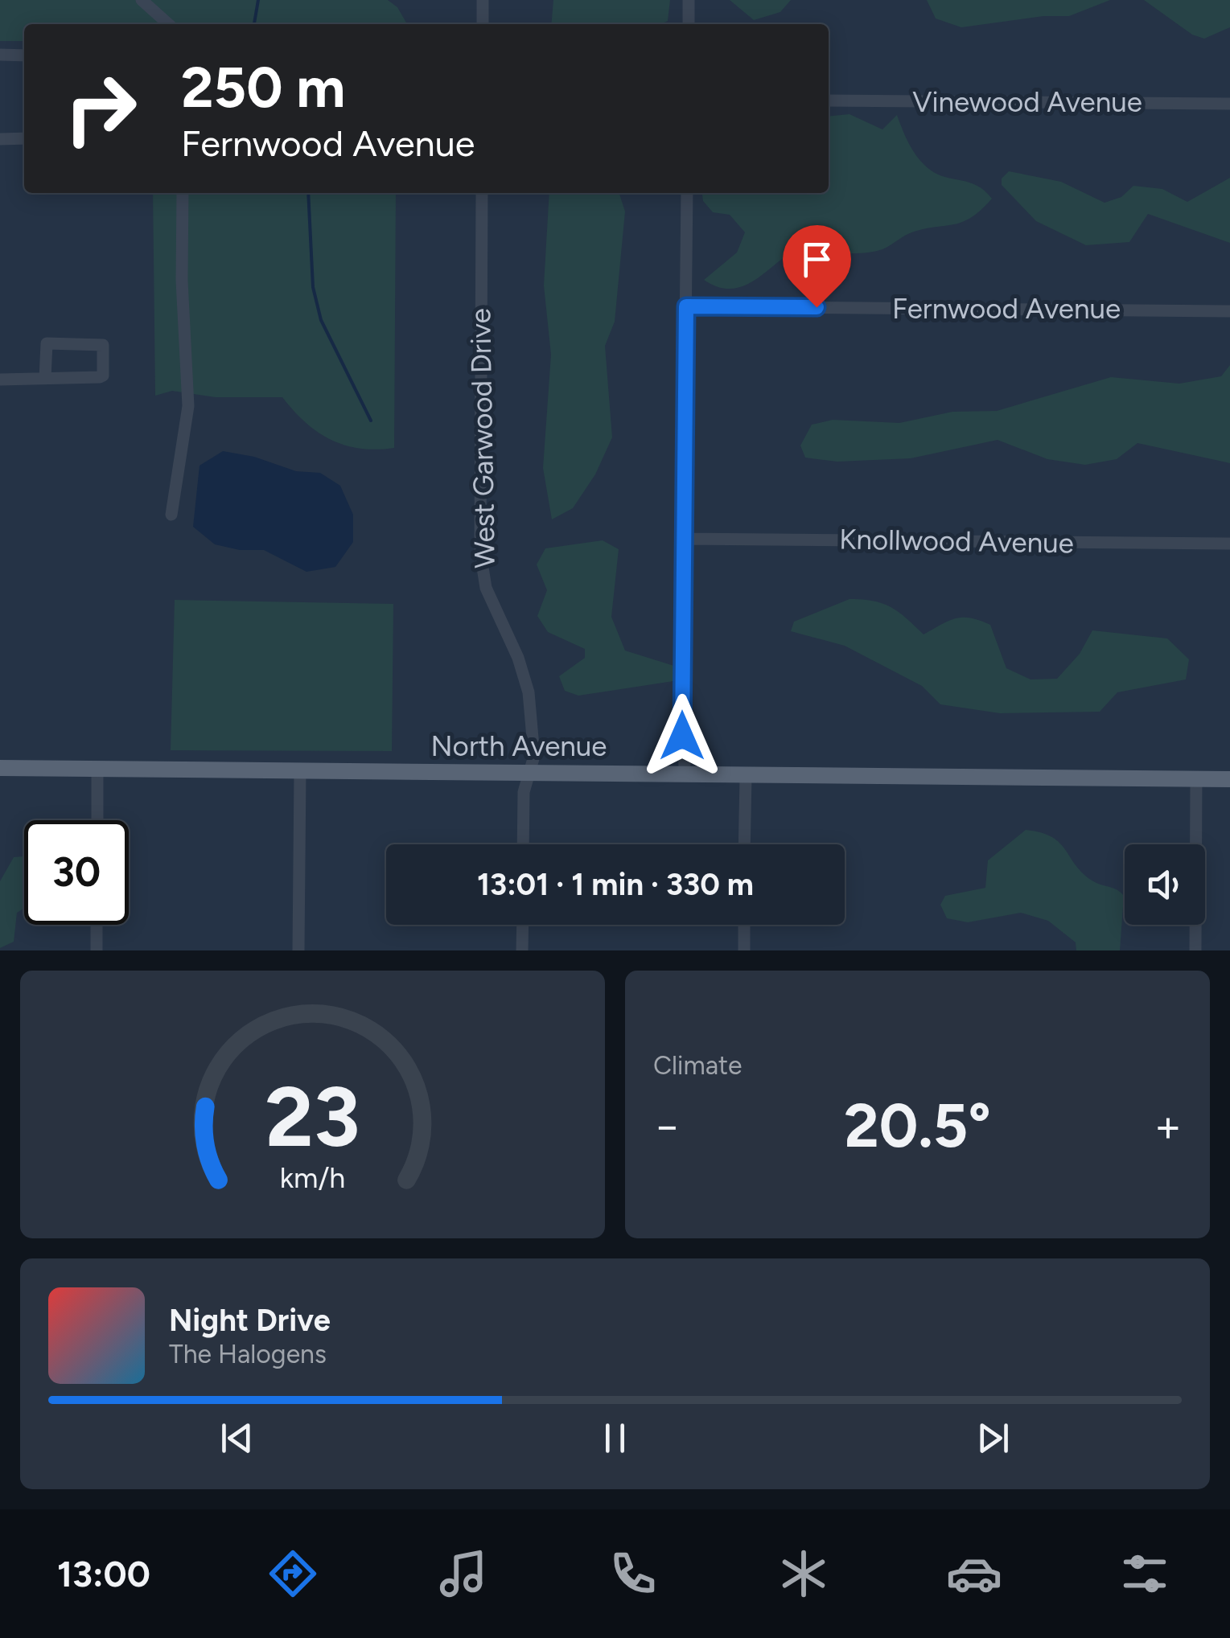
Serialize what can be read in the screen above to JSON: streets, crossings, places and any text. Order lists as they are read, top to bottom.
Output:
{
  "streets": {
    "main road": ["North Avenue"],
    "street": [
      "Vinewood Avenue",
      "Fernwood Avenue",
      "West Garwood Drive",
      "Knollwood Avenue"
    ]
  },
  "crossings": [
    ["West Garwood Drive", "North Avenue"]
  ],
  "page": {
    "turn": ["250 m", "Fernwood Avenue"],
    "limit": "30",
    "trip": "13:01 · 1 min · 330 m",
    "tile": "Climate",
    "heat": ["−", "20.5°", "+"],
    "song": ["Night Drive", "The Halogens"],
    "tabs": "13:00",
    "gauge": ["23", "km/h"]
  }
}
